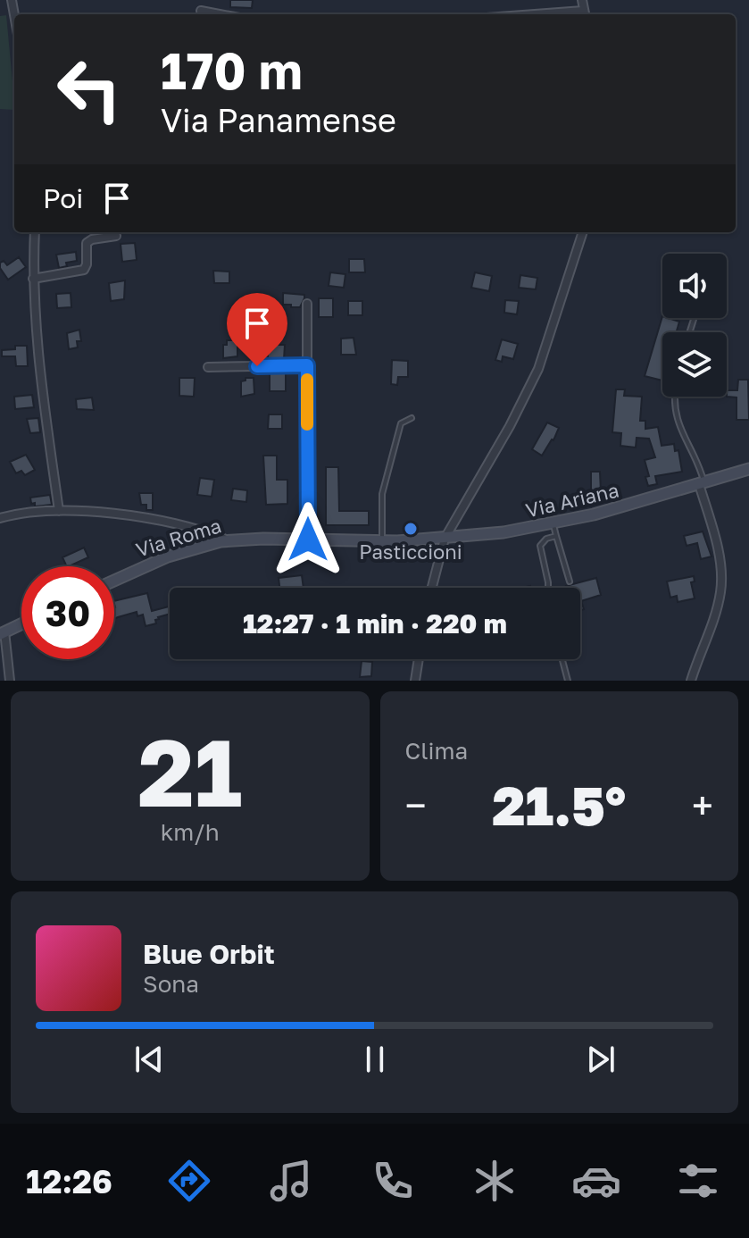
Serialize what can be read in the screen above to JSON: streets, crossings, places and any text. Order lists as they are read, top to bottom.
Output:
{
  "streets": {
    "main road": ["Via Ariana", "Via Roma"]
  },
  "crossings": [
    ["Via Ariana", "Via Roma"]
  ],
  "places": ["Pasticcioni"],
  "page": {
    "turn": ["170 m", "Via Panamense"],
    "then": "Poi",
    "limit": "30",
    "trip": "12:27 · 1 min · 220 m",
    "tile": [
      ["21", "km/h"],
      "Clima"
    ],
    "heat": ["−", "21.5°", "+"],
    "song": ["Blue Orbit", "Sona"],
    "tabs": "12:26"
  }
}
